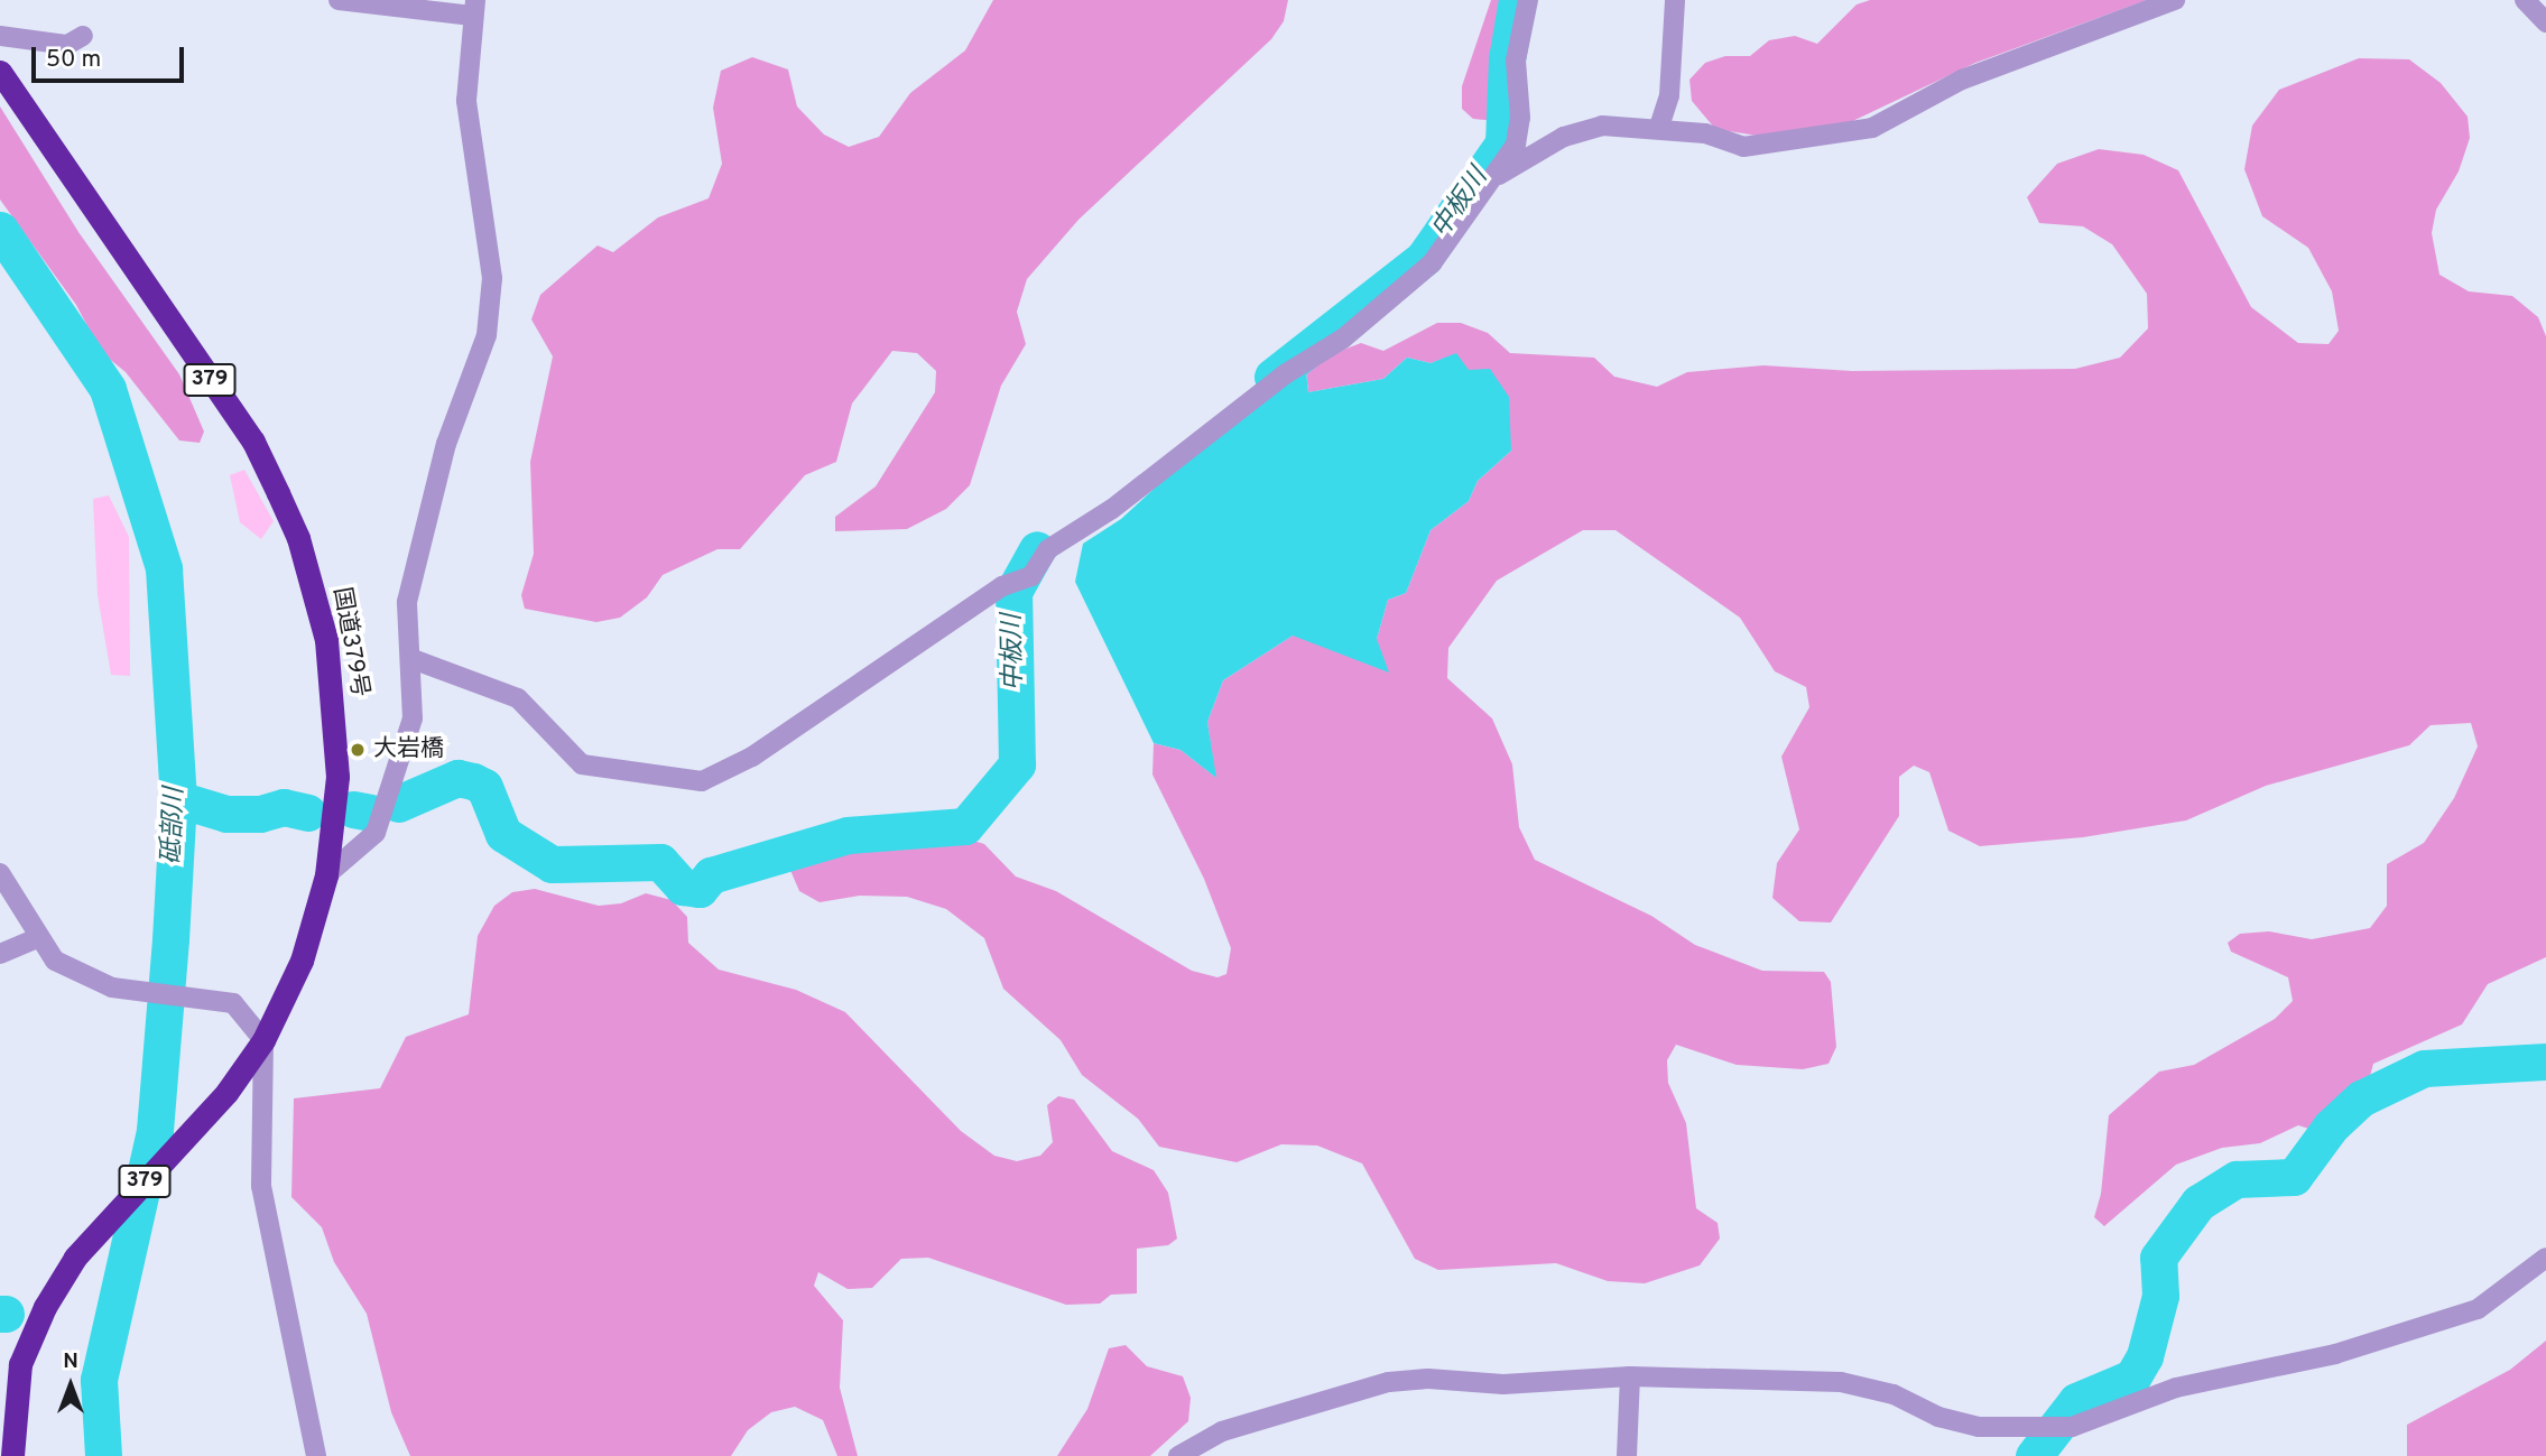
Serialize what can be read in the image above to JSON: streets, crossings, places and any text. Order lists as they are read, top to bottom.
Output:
{
  "streets": {
    "highway": ["379", "国道379号"]
  },
  "water": ["中板川", "砥部川"],
  "places": ["大岩橋"],
  "scale_bar": "50 m",
  "north": "top"
}
